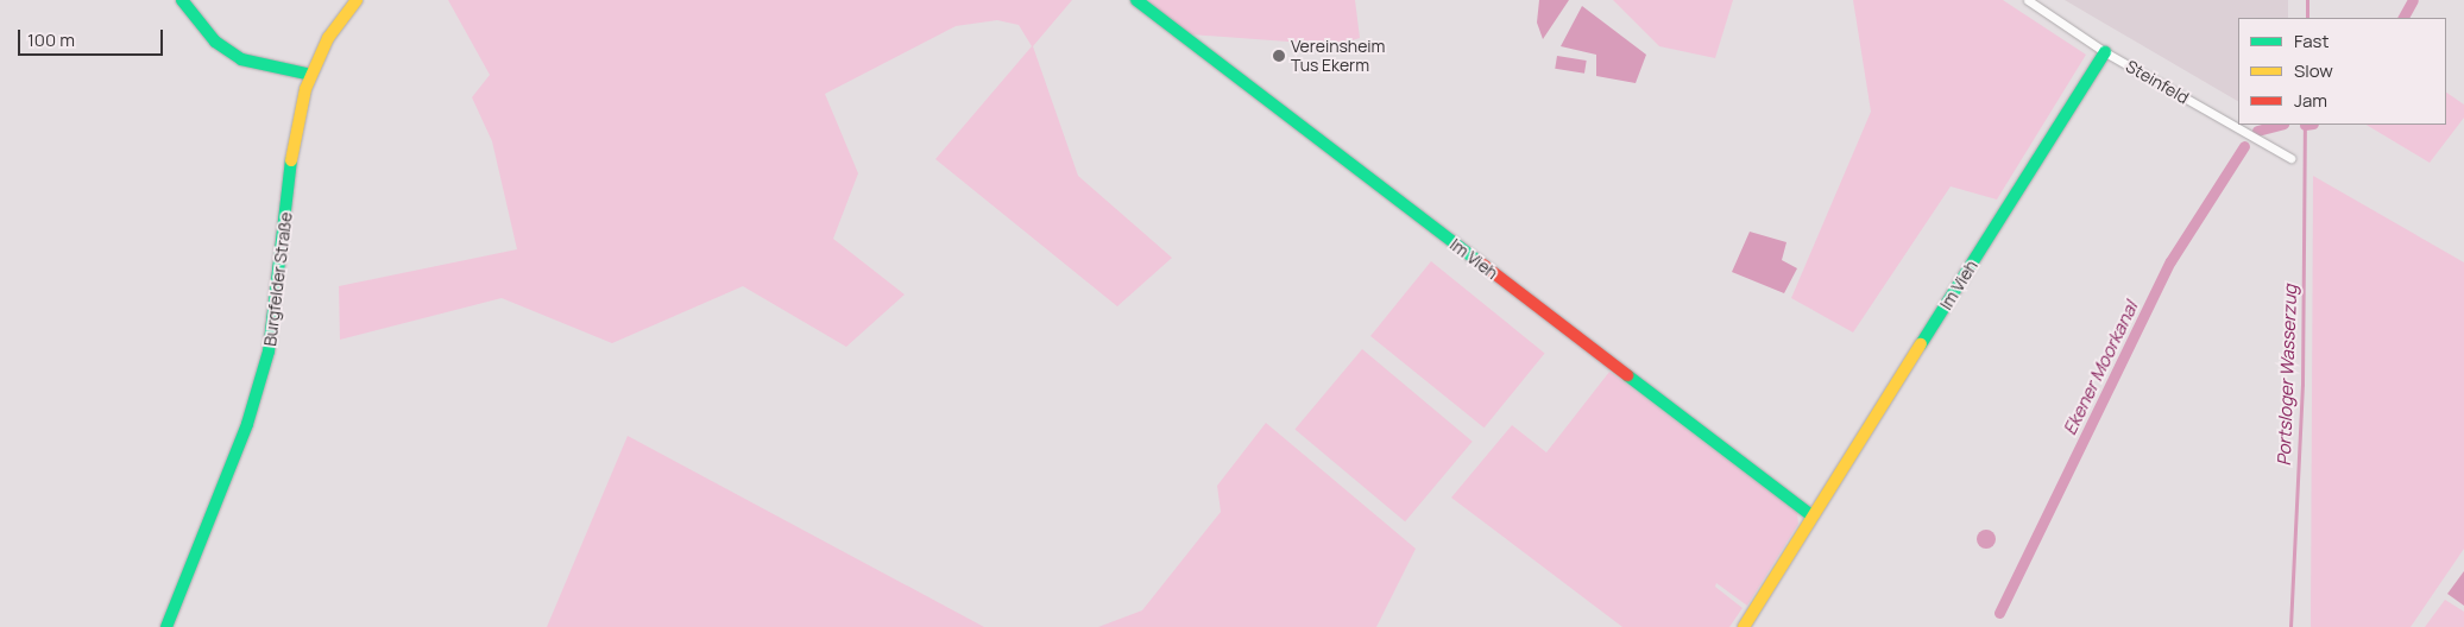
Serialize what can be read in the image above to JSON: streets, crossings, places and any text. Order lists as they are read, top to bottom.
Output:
{
  "streets": {
    "street": ["Steinfeld", "Im Vieh", "Burgfelder Straße"]
  },
  "crossings": [
    ["Steinfeld", "Im Vieh"]
  ],
  "water": ["Ekener Moorkanal", "Portsloger Wasserzug"],
  "places": ["Vereinsheim Tus Ekerm"],
  "legend": ["Fast", "Slow", "Jam"],
  "scale_bar": "100 m"
}
